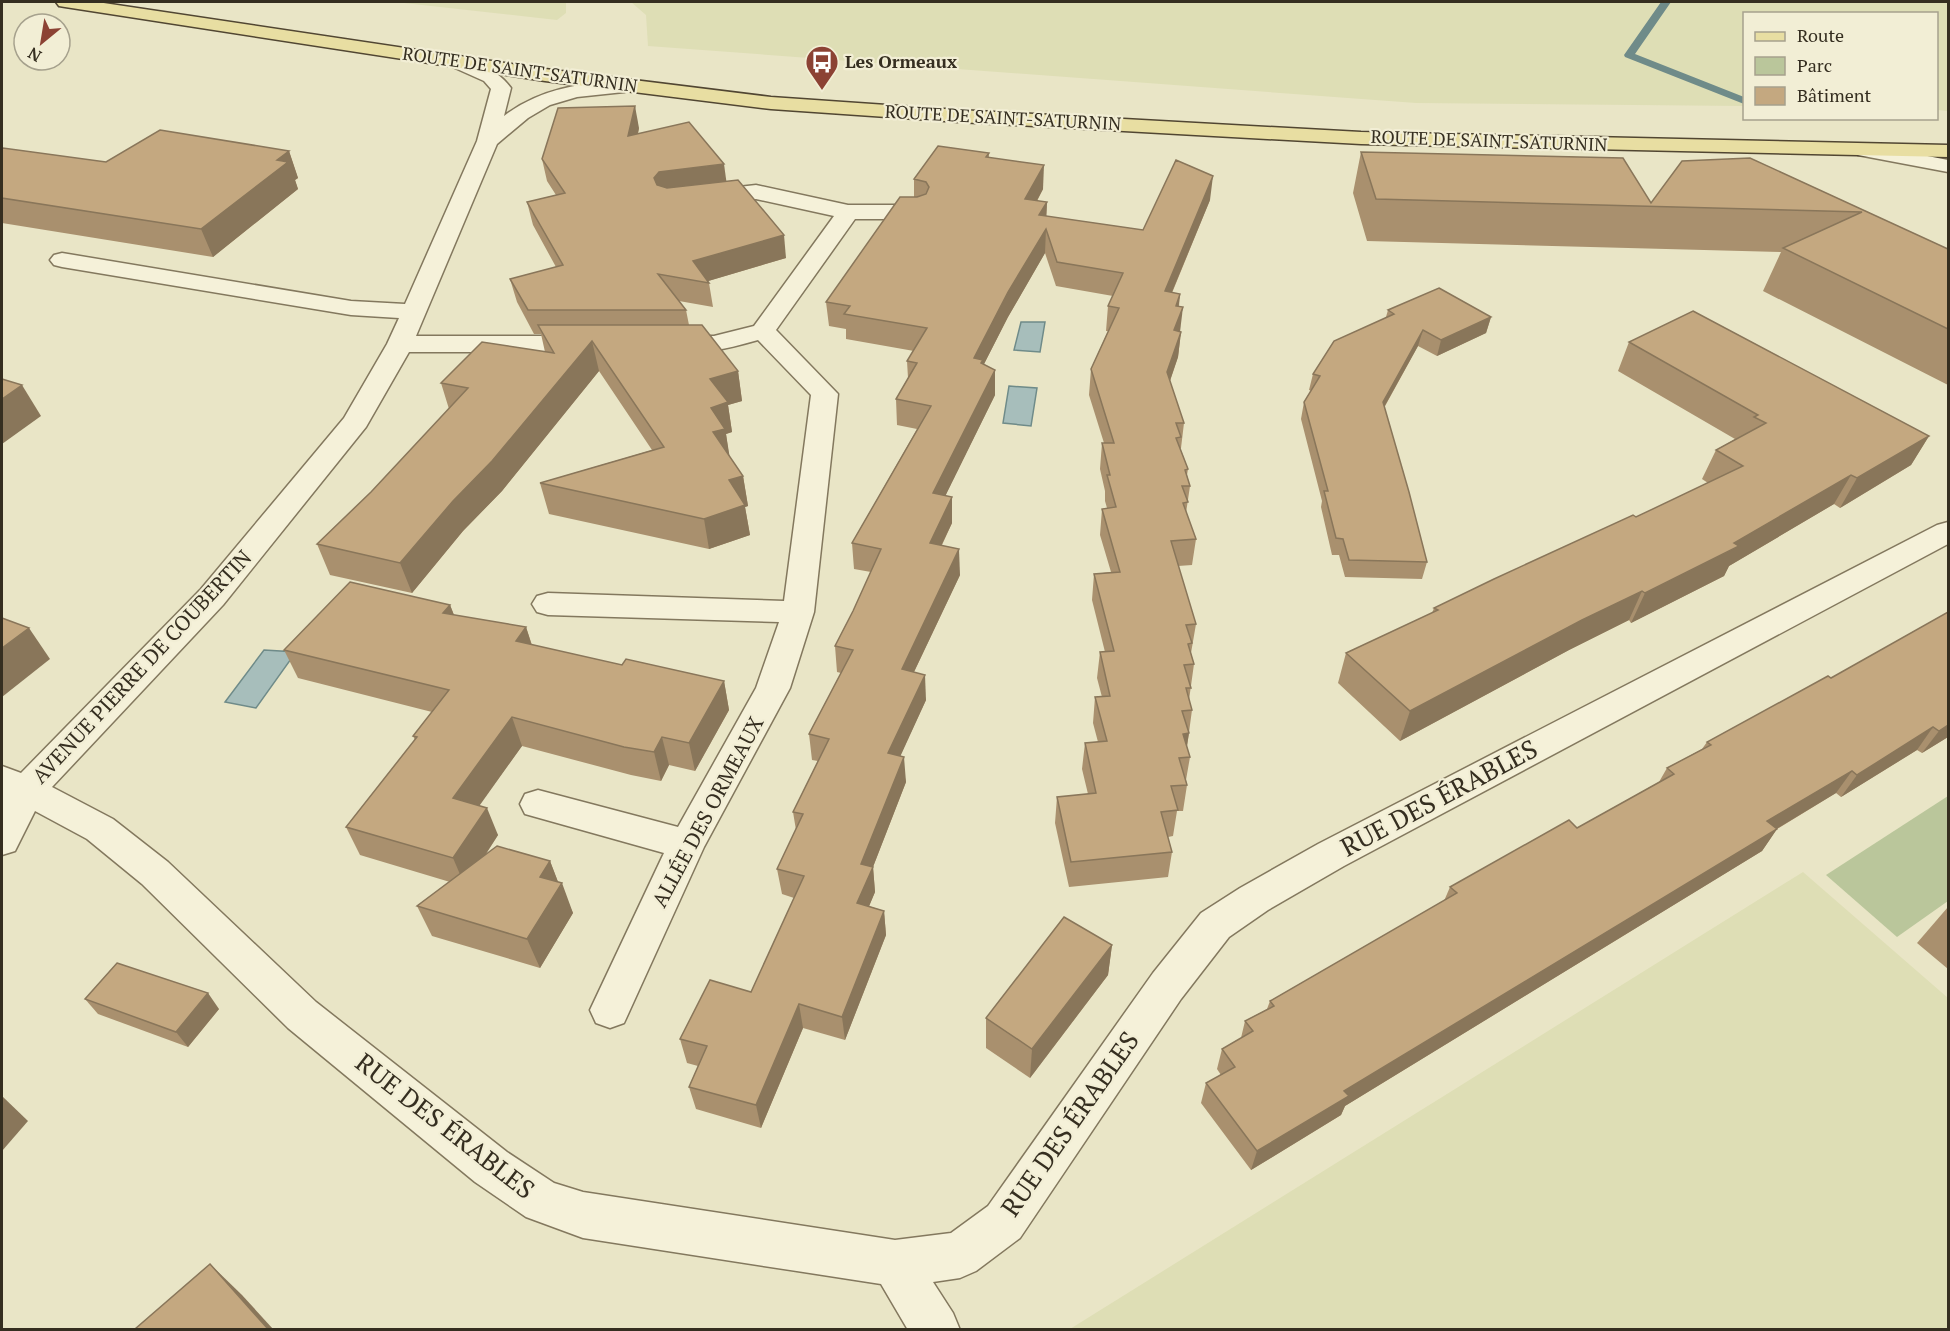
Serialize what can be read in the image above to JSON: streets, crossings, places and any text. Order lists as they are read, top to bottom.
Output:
{
  "streets": {
    "main road": ["ROUTE DE SAINT-SATURNIN"],
    "street": ["AVENUE PIERRE DE COUBERTIN", "RUE DES ÉRABLES", "ALLÉE DES ORMEAUX"]
  },
  "crossings": [
    ["ROUTE DE SAINT-SATURNIN", "AVENUE PIERRE DE COUBERTIN"],
    ["AVENUE PIERRE DE COUBERTIN", "RUE DES ÉRABLES"]
  ],
  "places": {
    "bus stop": ["Les Ormeaux"]
  },
  "legend": ["Route", "Parc", "Bâtiment"],
  "north": "bottom left"
}
